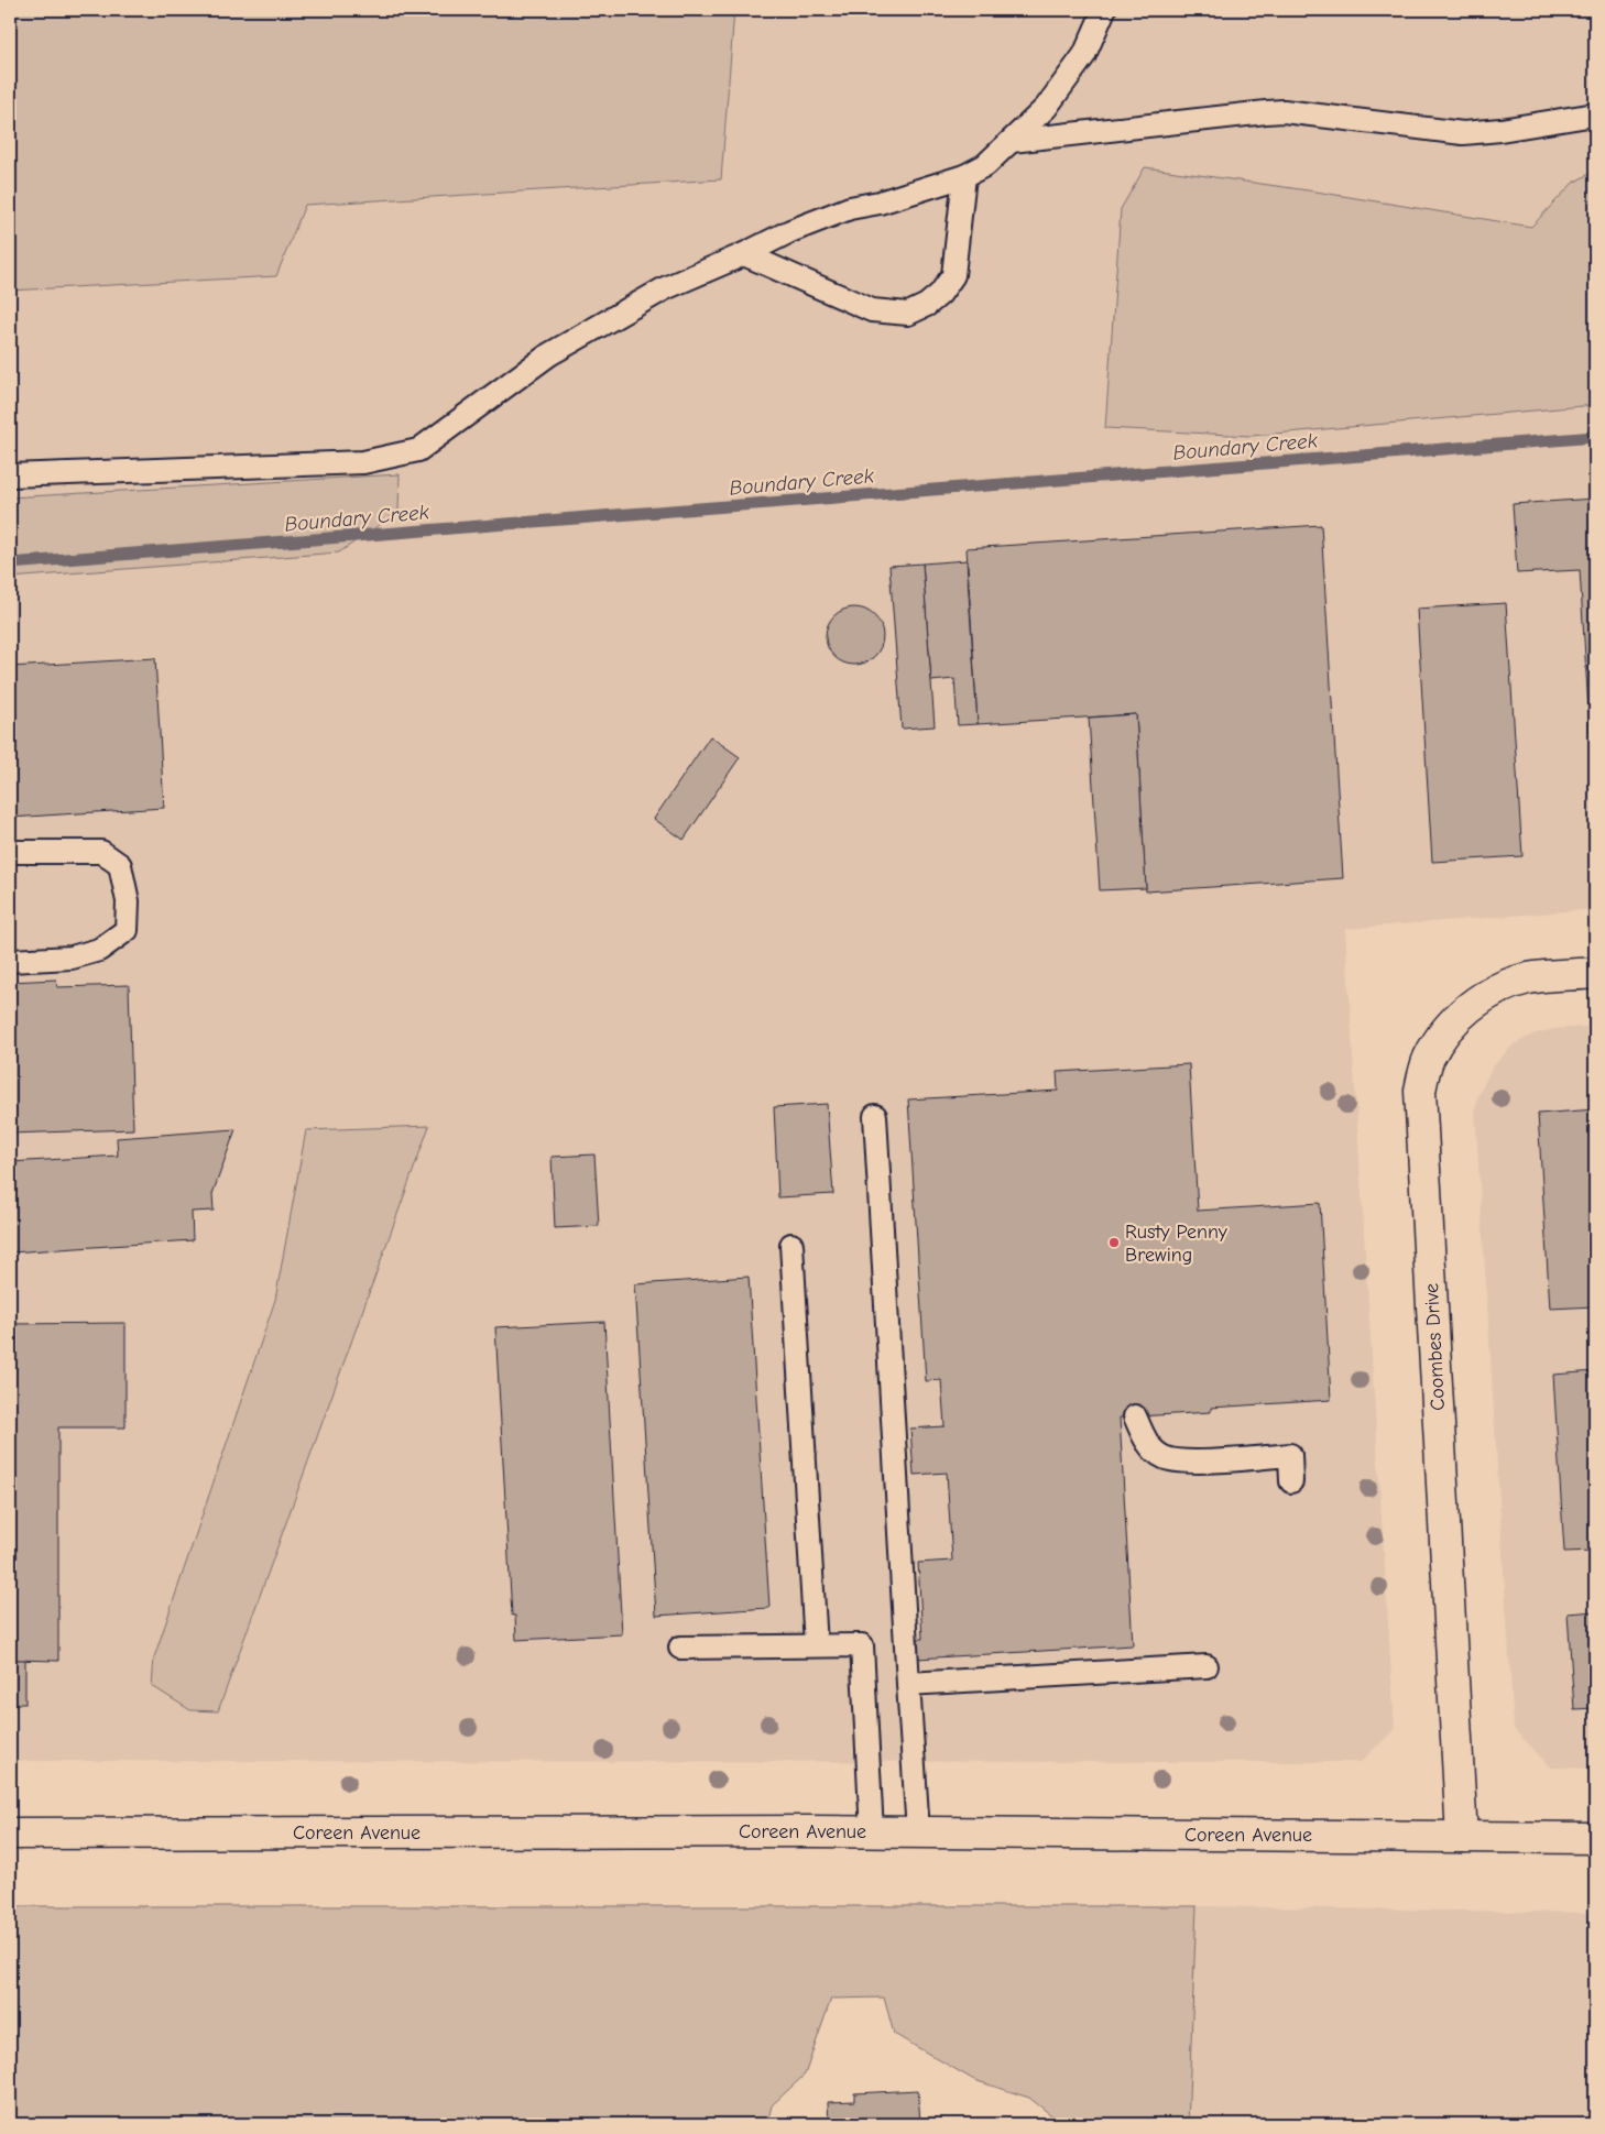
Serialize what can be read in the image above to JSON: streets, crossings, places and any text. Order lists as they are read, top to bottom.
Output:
{
  "streets": {
    "street": ["Coombes Drive", "Coreen Avenue"]
  },
  "crossings": [
    ["Coombes Drive", "Coreen Avenue"]
  ],
  "water": ["Boundary Creek"],
  "places": ["Rusty Penny Brewing"]
}
